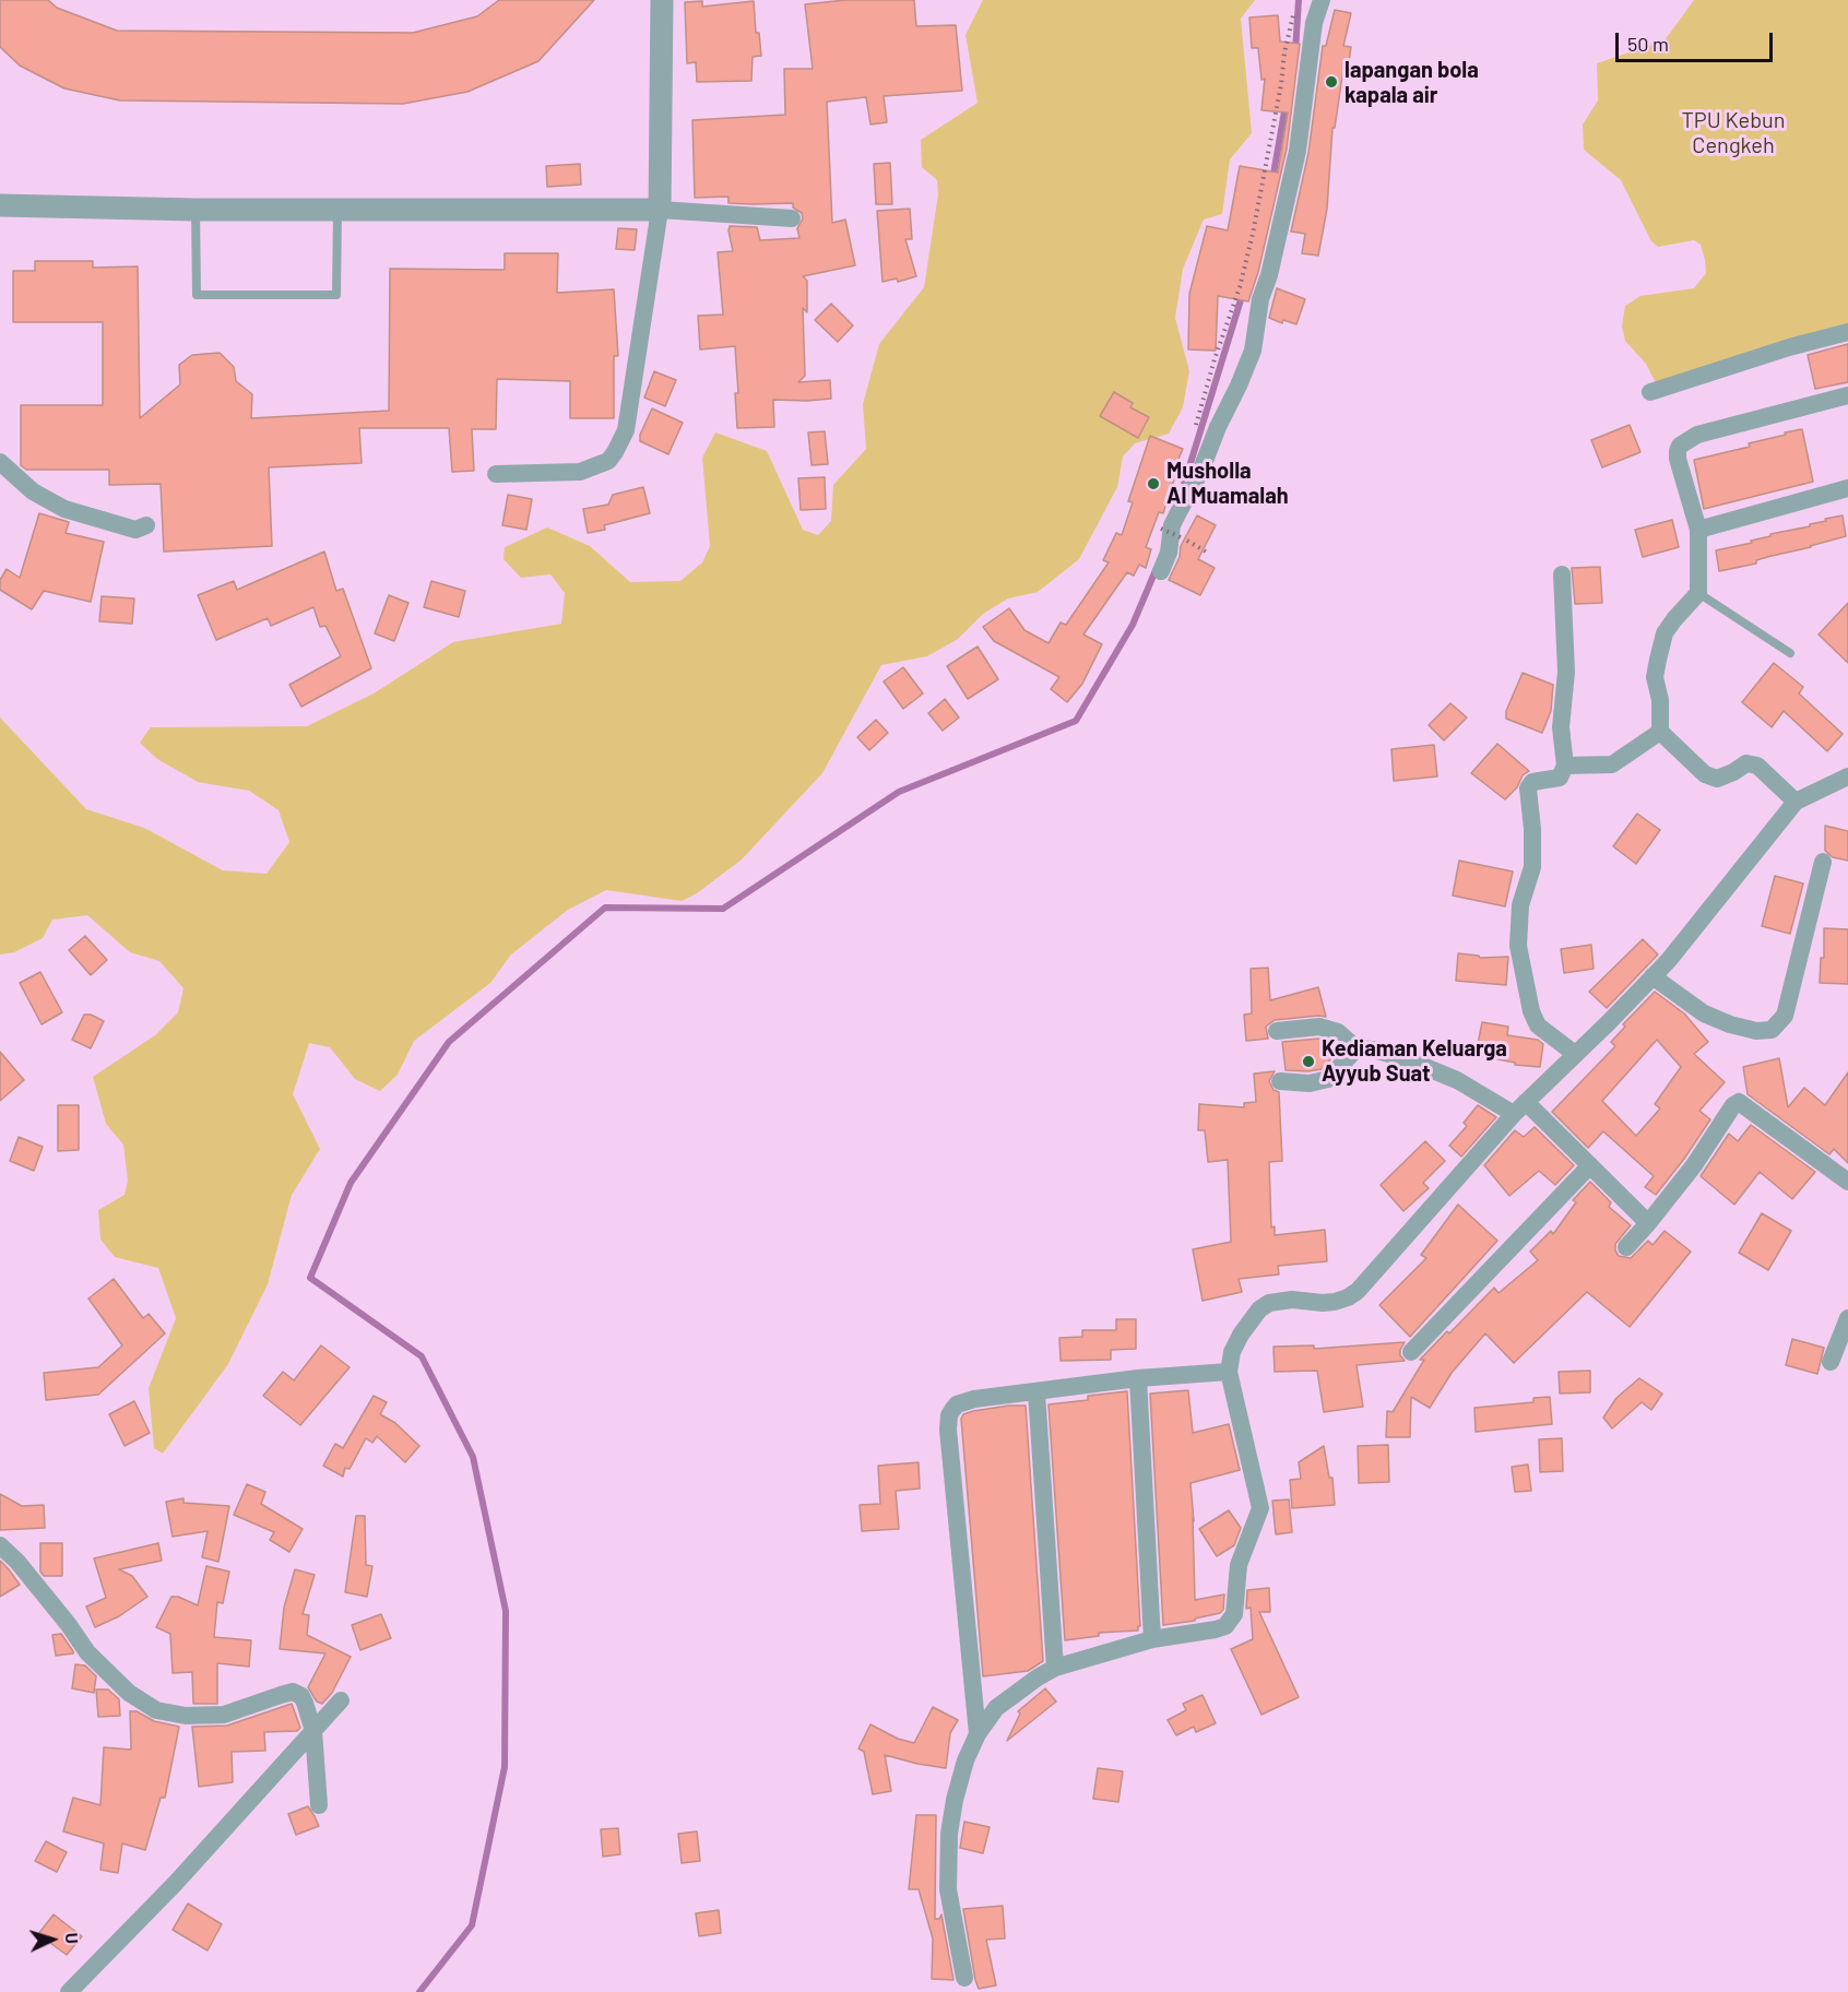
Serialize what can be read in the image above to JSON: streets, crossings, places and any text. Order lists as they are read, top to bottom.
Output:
{
  "parks": ["TPU Kebun Cengkeh"],
  "places": ["lapangan bola kapala air", "Musholla Al Muamalah", "Kediaman Keluarga Ayyub Suat"],
  "scale_bar": "50 m",
  "north": "right"
}
